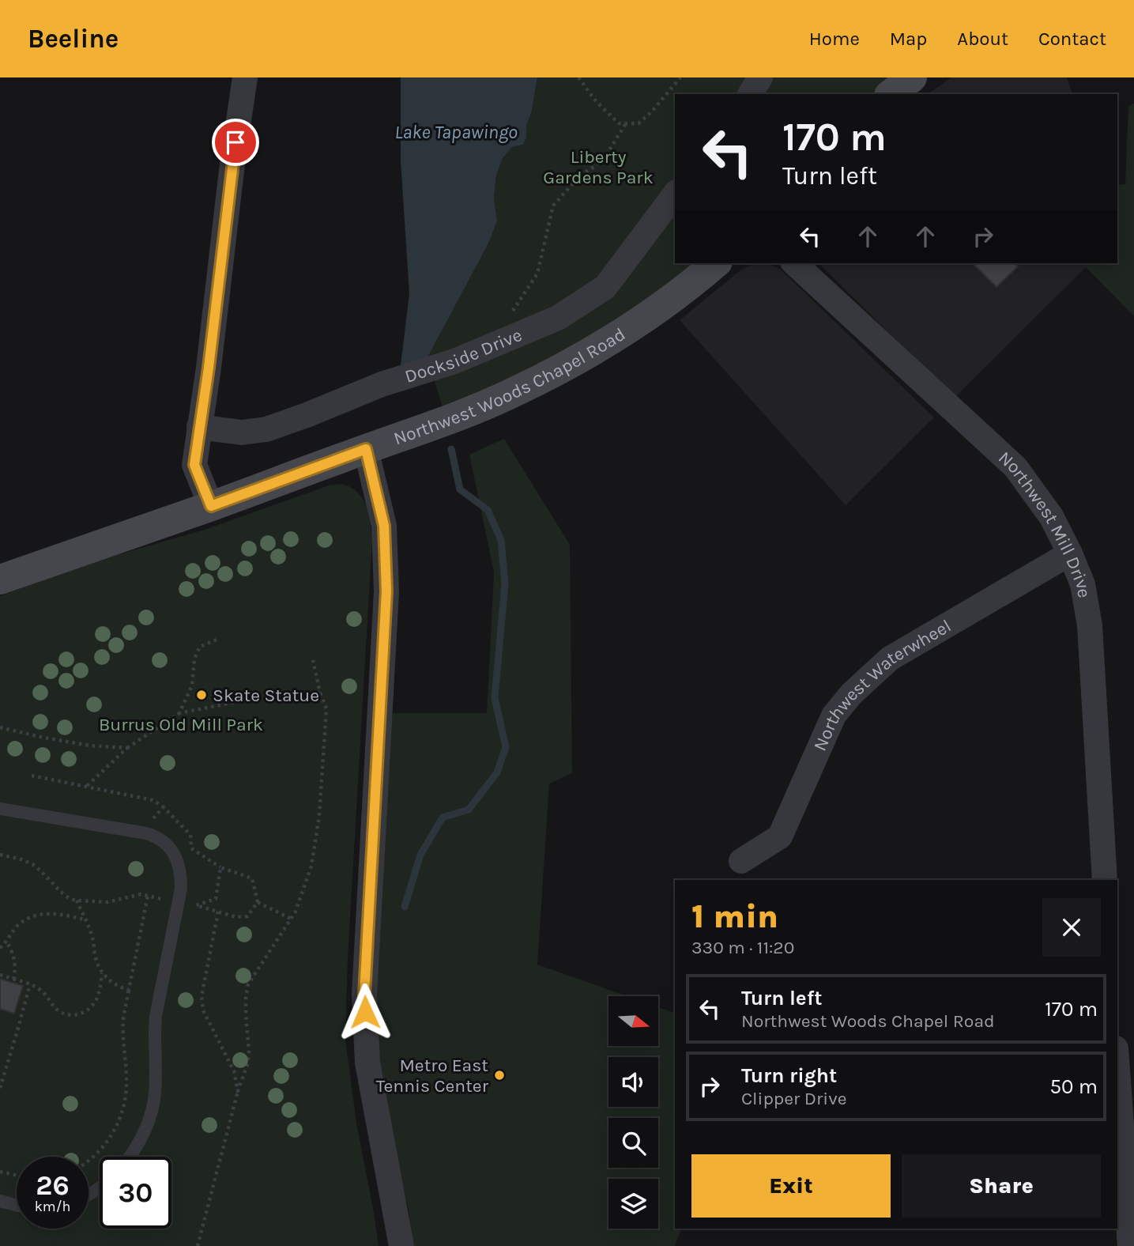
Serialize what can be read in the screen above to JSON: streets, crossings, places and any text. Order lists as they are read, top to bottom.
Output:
{
  "streets": {
    "main road": ["Northwest Woods Chapel Road"],
    "street": ["Dockside Drive", "Northwest Mill Drive", "Northwest Waterwheel"]
  },
  "crossings": [
    ["Northwest Mill Drive", "Northwest Waterwheel"]
  ],
  "water": ["Lake Tapawingo"],
  "parks": ["Liberty Gardens Park", "Burrus Old Mill Park"],
  "places": ["Skate Statue", "Metro East Tennis Center"],
  "north": "right",
  "page": {
    "header": "Beeline",
    "nav": [
      "Home",
      "Map",
      "About",
      "Contact"
    ],
    "turn": ["170 m", "Turn left"],
    "heading": ["1 min", "330 m · 11:20"],
    "list": [
      {
        "name": "Turn left",
        "note": "Northwest Woods Chapel Road",
        "value": "170 m"
      },
      {
        "name": "Turn right",
        "note": "Clipper Drive",
        "value": "50 m"
      }
    ],
    "buttons": ["Exit", "Share"],
    "speed": "26 km/h",
    "limit": "30"
  }
}
